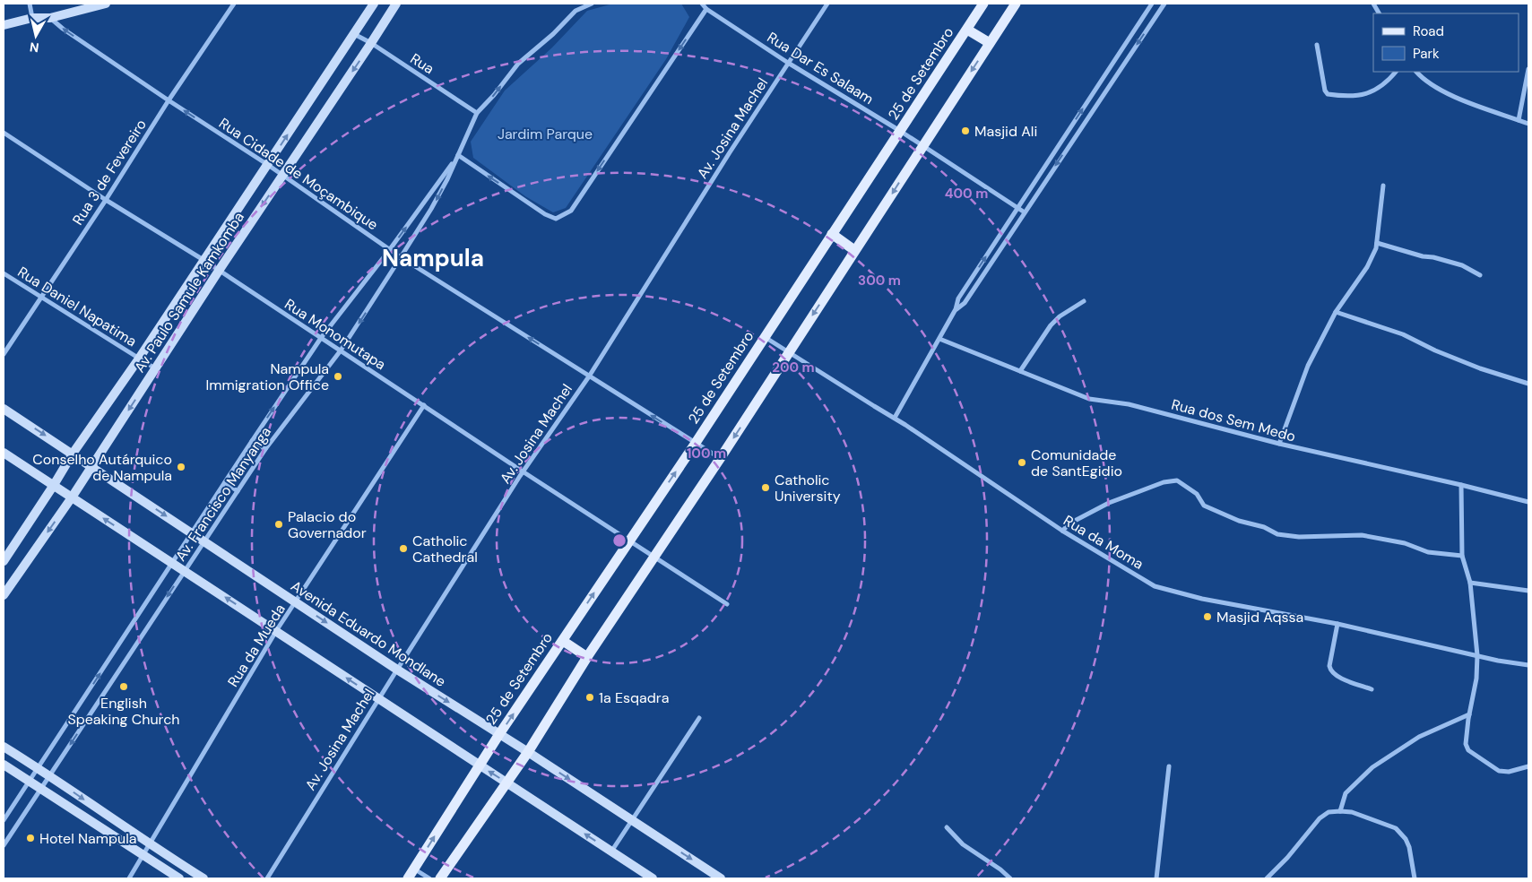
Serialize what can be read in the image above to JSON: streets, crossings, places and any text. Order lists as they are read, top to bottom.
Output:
{
  "streets": {
    "main road": ["25 de Setembro", "Av. Paulo Samule Kamkomba", "Avenida Eduardo Mondlane"],
    "street": [
      "Rua",
      "Rua Dar Es Salaam",
      "Av. Josina Machel",
      "Rua 3 de Fevereiro",
      "Rua Cidade de Moçambique",
      "Rua Daniel Napatima",
      "Rua Monomutapa",
      "Rua dos Sem Medo",
      "Av. Francisco Manyanga",
      "Rua da Moma",
      "Rua da Mueda"
    ]
  },
  "crossings": [
    ["Rua", "Av. Paulo Samule Kamkomba"],
    ["Rua", "Av. Francisco Manyanga"],
    ["Rua Dar Es Salaam", "25 de Setembro"],
    ["Rua Dar Es Salaam", "Av. Josina Machel"],
    ["25 de Setembro", "Rua Cidade de Moçambique"],
    ["25 de Setembro", "Rua Monomutapa"],
    ["25 de Setembro", "Rua da Moma"],
    ["25 de Setembro", "Avenida Eduardo Mondlane"],
    ["Av. Josina Machel", "Rua Cidade de Moçambique"],
    ["Av. Josina Machel", "Rua Monomutapa"],
    ["Av. Josina Machel", "Avenida Eduardo Mondlane"],
    ["Rua 3 de Fevereiro", "Rua Cidade de Moçambique"],
    ["Rua 3 de Fevereiro", "Rua Daniel Napatima"],
    ["Rua 3 de Fevereiro", "Rua Monomutapa"],
    ["Rua Cidade de Moçambique", "Av. Paulo Samule Kamkomba"],
    ["Rua Cidade de Moçambique", "Av. Francisco Manyanga"],
    ["Av. Paulo Samule Kamkomba", "Rua Daniel Napatima"],
    ["Av. Paulo Samule Kamkomba", "Rua Monomutapa"],
    ["Av. Paulo Samule Kamkomba", "Avenida Eduardo Mondlane"],
    ["Rua Monomutapa", "Av. Francisco Manyanga"],
    ["Rua Monomutapa", "Rua da Mueda"],
    ["Av. Francisco Manyanga", "Avenida Eduardo Mondlane"],
    ["Avenida Eduardo Mondlane", "Rua da Mueda"]
  ],
  "one_way": ["Rua Cidade de Moçambique"],
  "districts": ["Nampula"],
  "parks": ["Jardim Parque"],
  "places": [
    "Masjid Ali",
    "Nampula Immigration Office",
    "Comunidade de SantEgidio",
    "Conselho Autárquico de Nampula",
    "Catholic University",
    "Palacio do Governador",
    "Catholic Cathedral",
    "Masjid Aqssa",
    "English Speaking Church",
    "1a Esqadra",
    "Hotel Nampula"
  ],
  "legend": ["Road", "Park"],
  "north": "bottom",
  "rings": [
    "400 m",
    "300 m",
    "200 m",
    "100 m"
  ]
}
